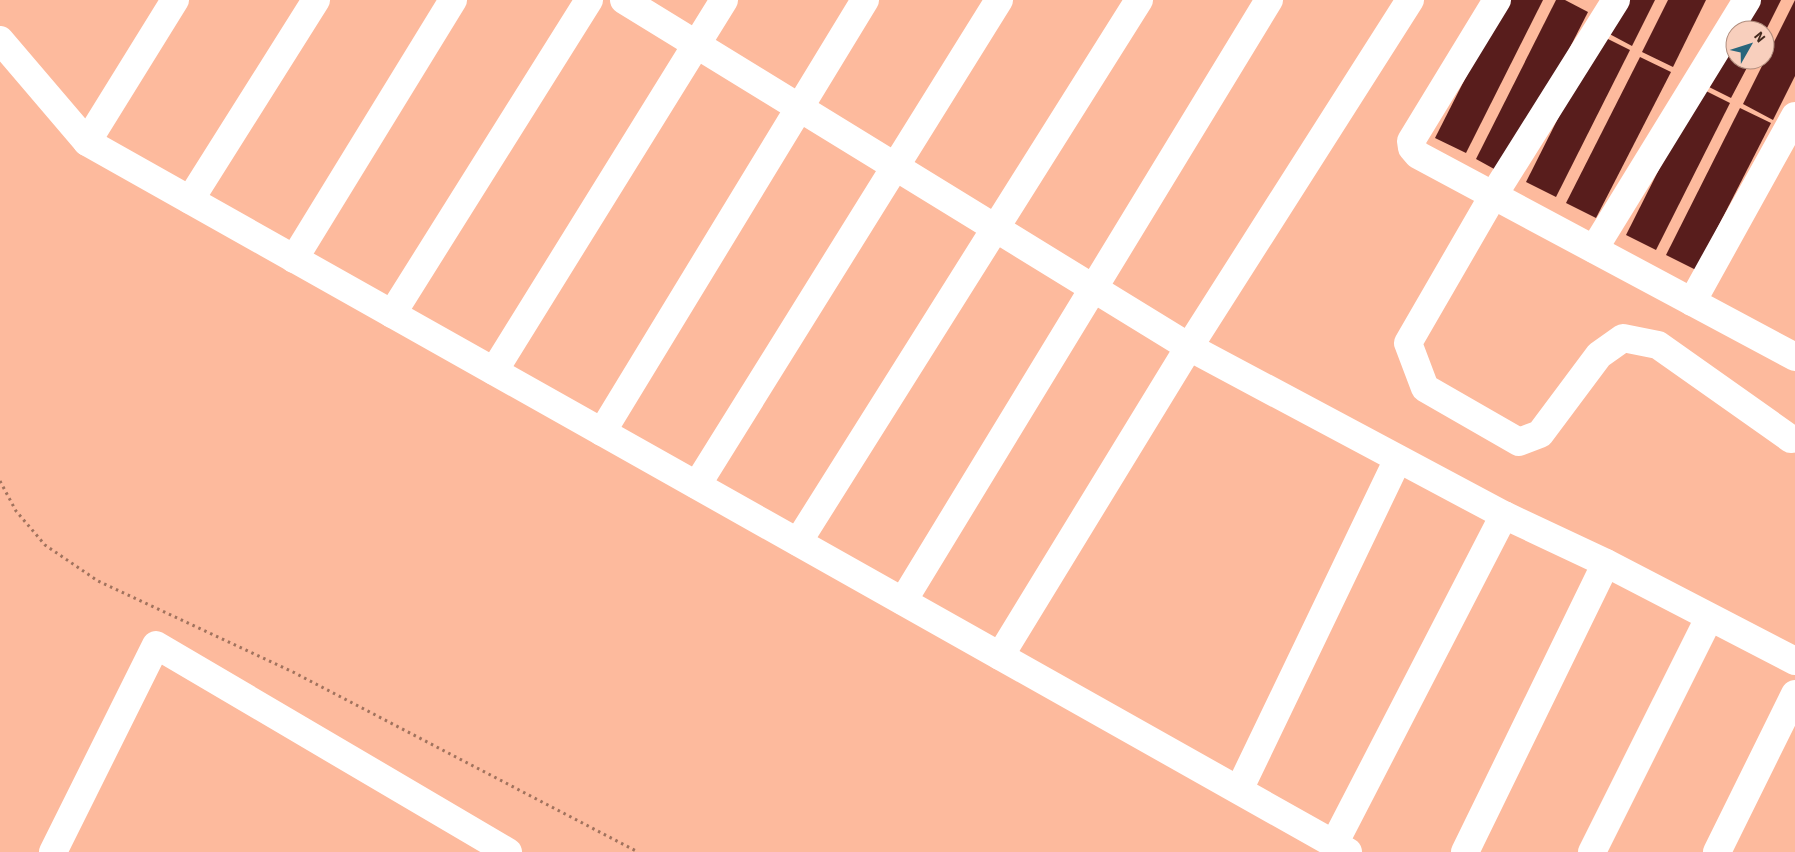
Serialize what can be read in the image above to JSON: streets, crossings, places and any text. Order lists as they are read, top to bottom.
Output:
{
  "north": "top right"
}
